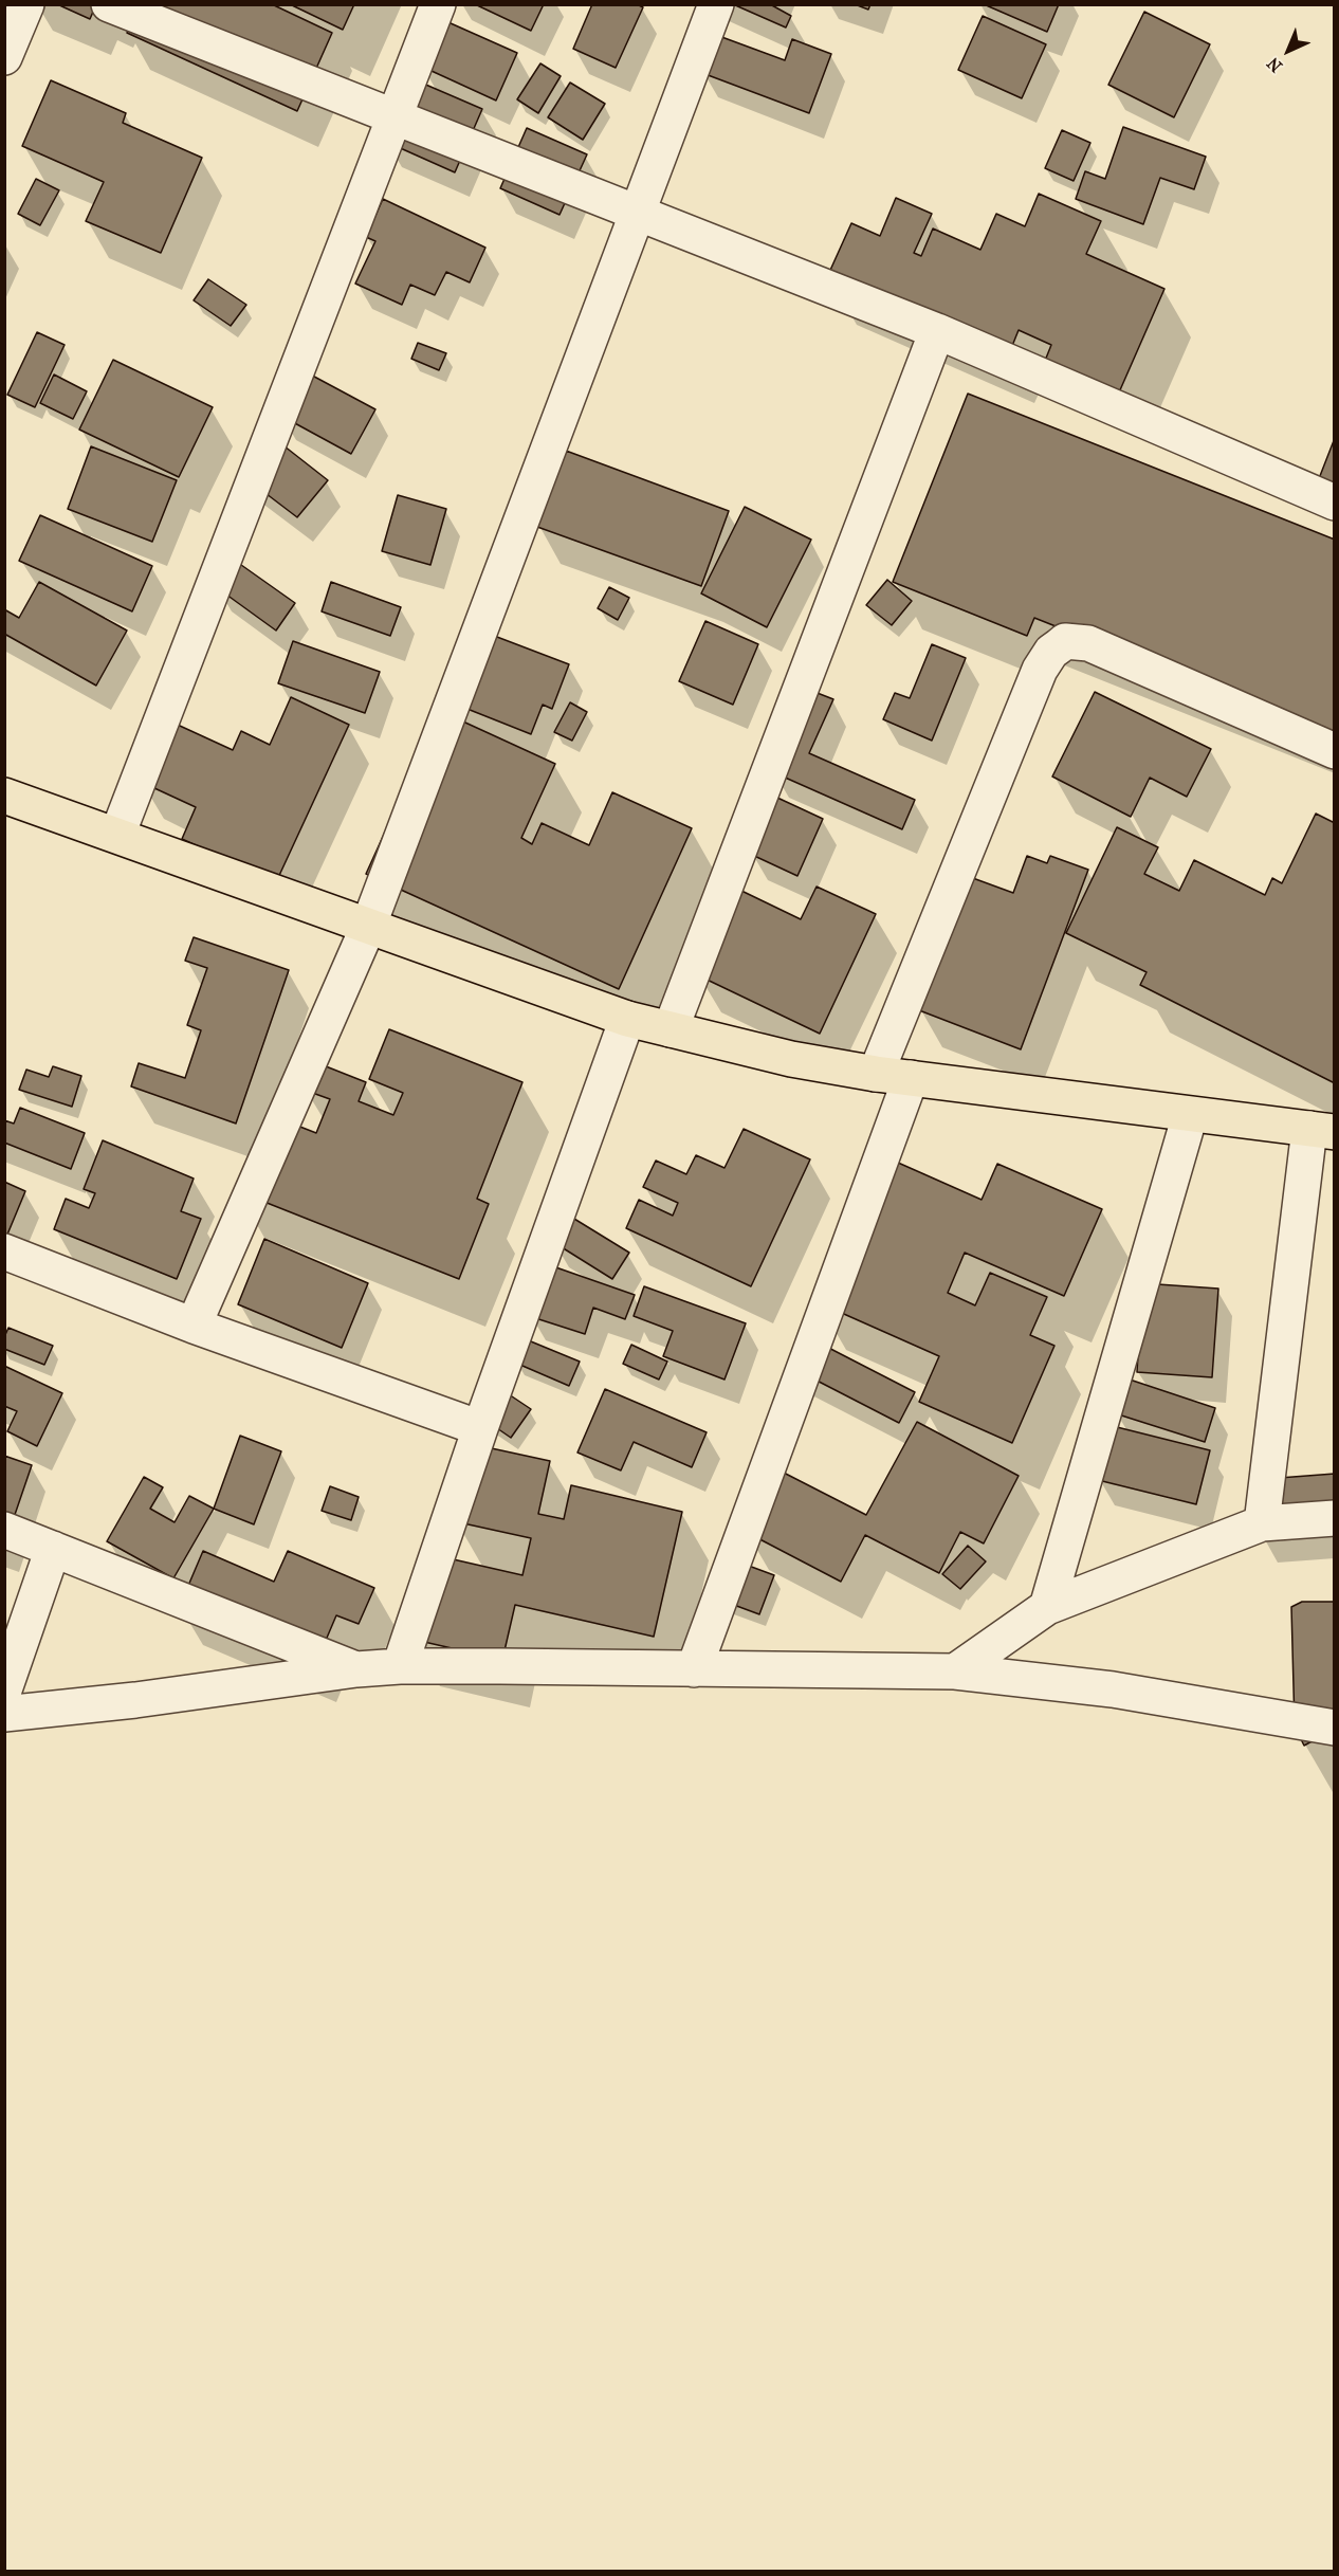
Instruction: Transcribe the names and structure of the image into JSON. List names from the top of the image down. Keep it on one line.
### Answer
{"north":"bottom left"}
